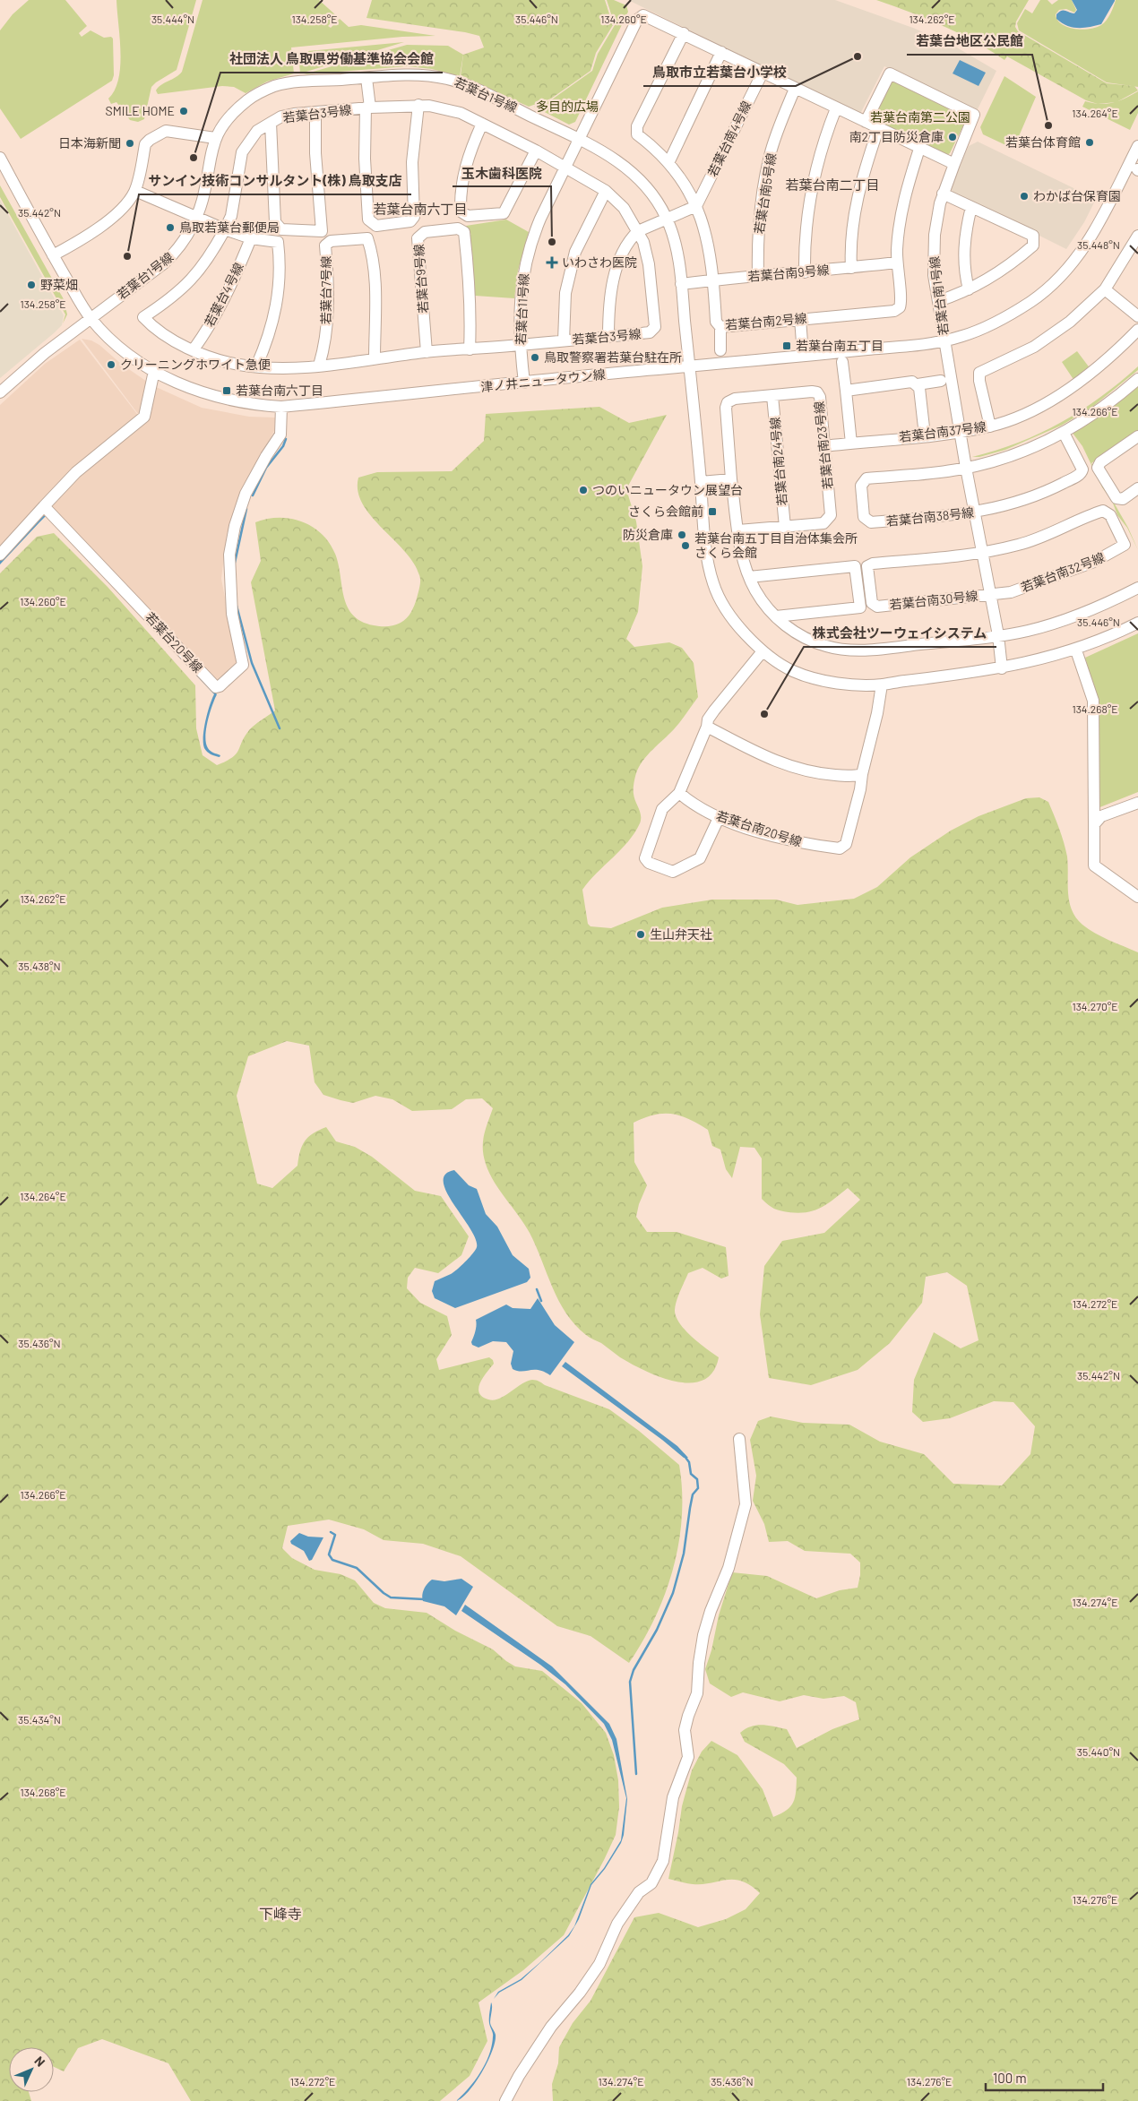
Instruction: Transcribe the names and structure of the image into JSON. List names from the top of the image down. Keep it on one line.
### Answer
{"streets":{"street":["若葉台1号線","若葉台3号線","若葉台南4号線","若葉台南5号線","若葉台南9号線","若葉台9号線","若葉台7号線","若葉台4号線","若葉台南1号線","若葉台11号線","若葉台南2号線","津ノ井ニュータウン線","若葉台南37号線","若葉台南23号線","若葉台南24号線","若葉台南38号線","若葉台南32号線","若葉台南30号線","若葉台20号線","若葉台南20号線"]},"crossings":[["若葉台1号線","若葉台南9号線"],["若葉台1号線","若葉台南1号線"],["若葉台1号線","若葉台11号線"],["若葉台1号線","津ノ井ニュータウン線"],["若葉台1号線","若葉台南20号線"],["若葉台3号線","若葉台9号線"],["若葉台3号線","若葉台7号線"],["若葉台3号線","若葉台4号線"],["若葉台3号線","若葉台11号線"],["若葉台南4号線","若葉台南2号線"],["若葉台南5号線","若葉台南9号線"],["若葉台南9号線","若葉台南2号線"],["若葉台南1号線","津ノ井ニュータウン線"],["若葉台南1号線","若葉台南37号線"],["若葉台南1号線","若葉台南23号線"],["若葉台南1号線","若葉台南38号線"],["若葉台南1号線","若葉台南32号線"],["若葉台南1号線","若葉台南30号線"],["若葉台11号線","津ノ井ニュータウン線"],["津ノ井ニュータウン線","若葉台20号線"],["若葉台南37号線","若葉台南23号線"],["若葉台南23号線","若葉台南24号線"],["若葉台南32号線","若葉台南30号線"]],"districts":["若葉台南二丁目","若葉台南六丁目","下峰寺"],"parks":["多目的広場","若葉台南第二公園"],"places":{"other":["鳥取市立若葉台小学校","SMILE HOME","若葉台地区公民館","南2丁目防災倉庫","若葉台体育館","日本海新聞","社団法人 鳥取県労働基準協会会館","わかば台保育園","鳥取若葉台郵便局","玉木歯科医院","サンイン技術コンサルタント(株) 鳥取支店","野菜畑","鳥取警察署若葉台駐在所","クリーニングホワイト急便","つのいニュータウン展望台","防災倉庫","若葉台南五丁目自治体集会所 さくら会館","株式会社ツーウェイシステム","生山弁天社"],"health":["いわさわ医院"],"transit":["若葉台南五丁目","若葉台南六丁目","さくら会館前"]},"scale_bar":"100 m","north":"top right","coordinates":["134.258°E","134.260°E","134.262°E","35.444°N","35.446°N","134.264°E","35.442°N","35.448°N","134.266°E","134.268°E","35.438°N","134.270°E","134.272°E","35.436°N","134.274°E","35.434°N","35.440°N","134.276°E"]}
